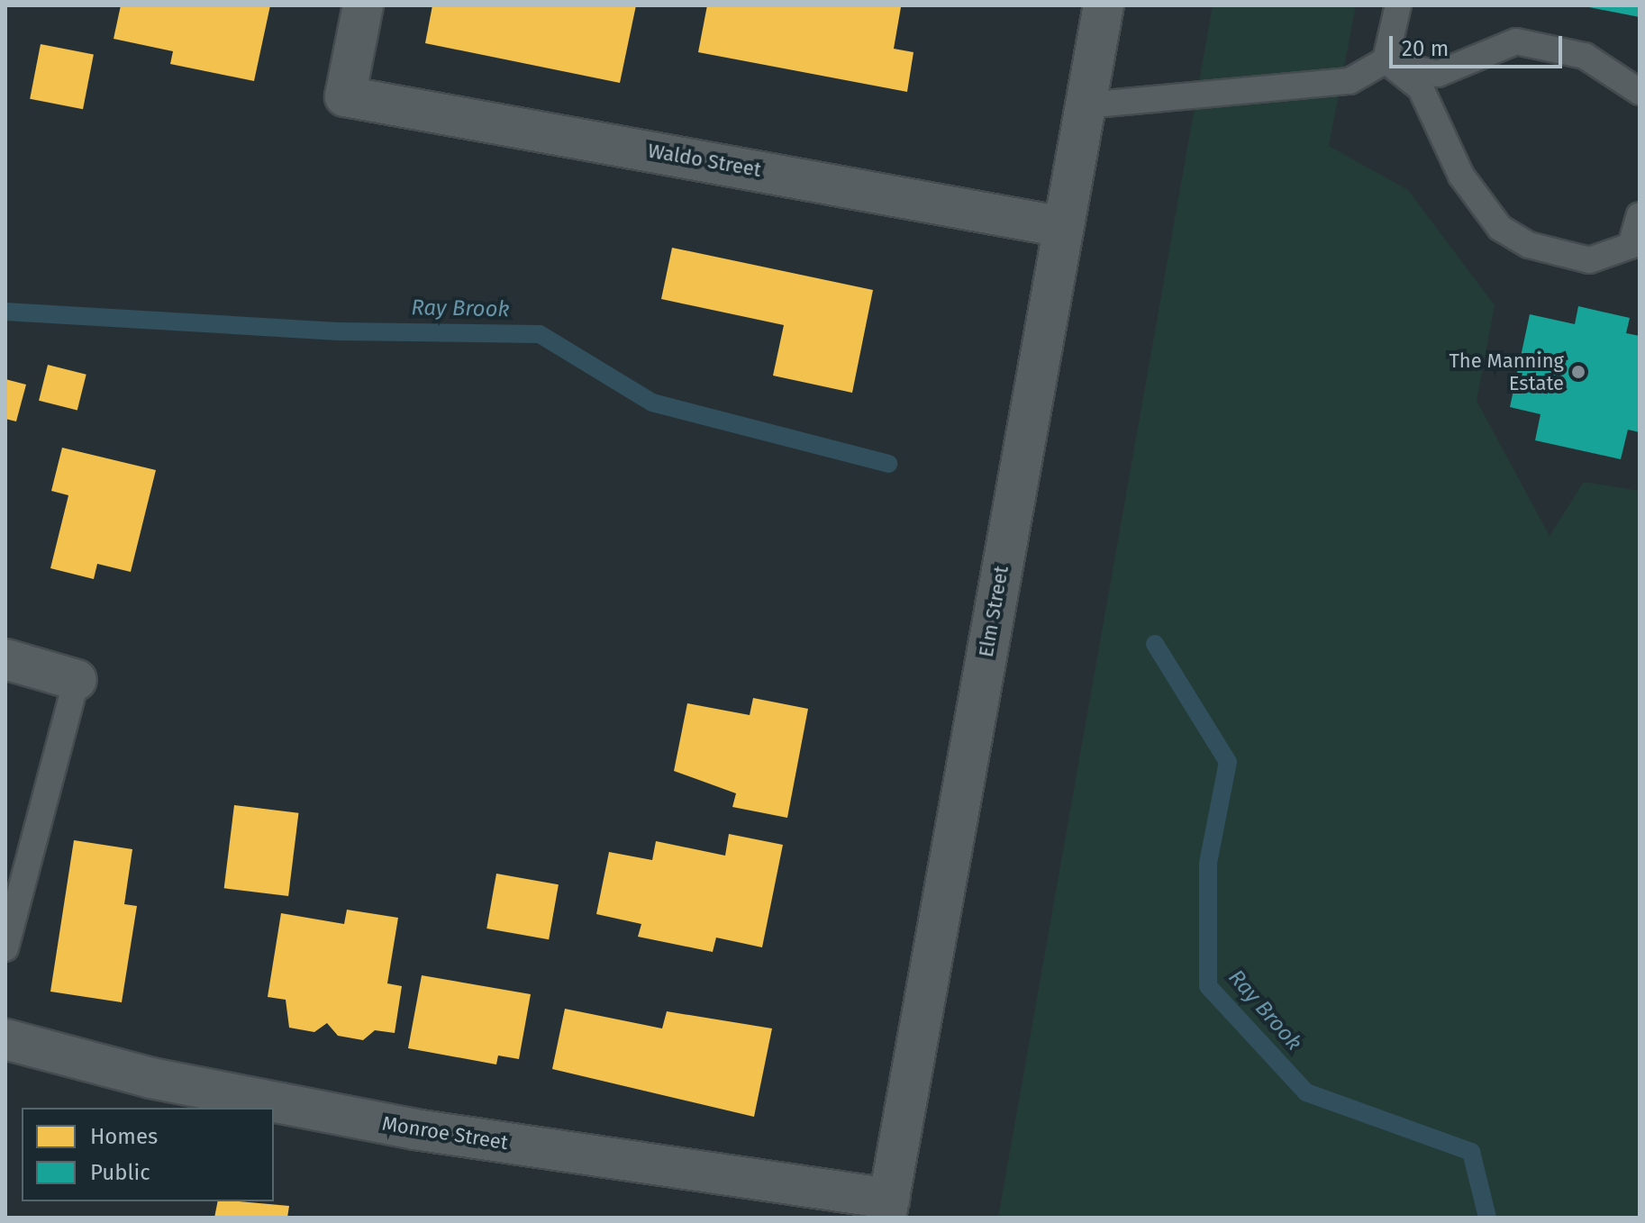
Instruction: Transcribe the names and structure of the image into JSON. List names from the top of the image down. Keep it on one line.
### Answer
{"streets":{"street":["Waldo Street","Elm Street","Monroe Street"]},"crossings":[["Waldo Street","Elm Street"],["Elm Street","Monroe Street"]],"water":["Ray Brook"],"places":["The Manning Estate"],"legend":["Homes","Public"],"scale_bar":"20 m"}
